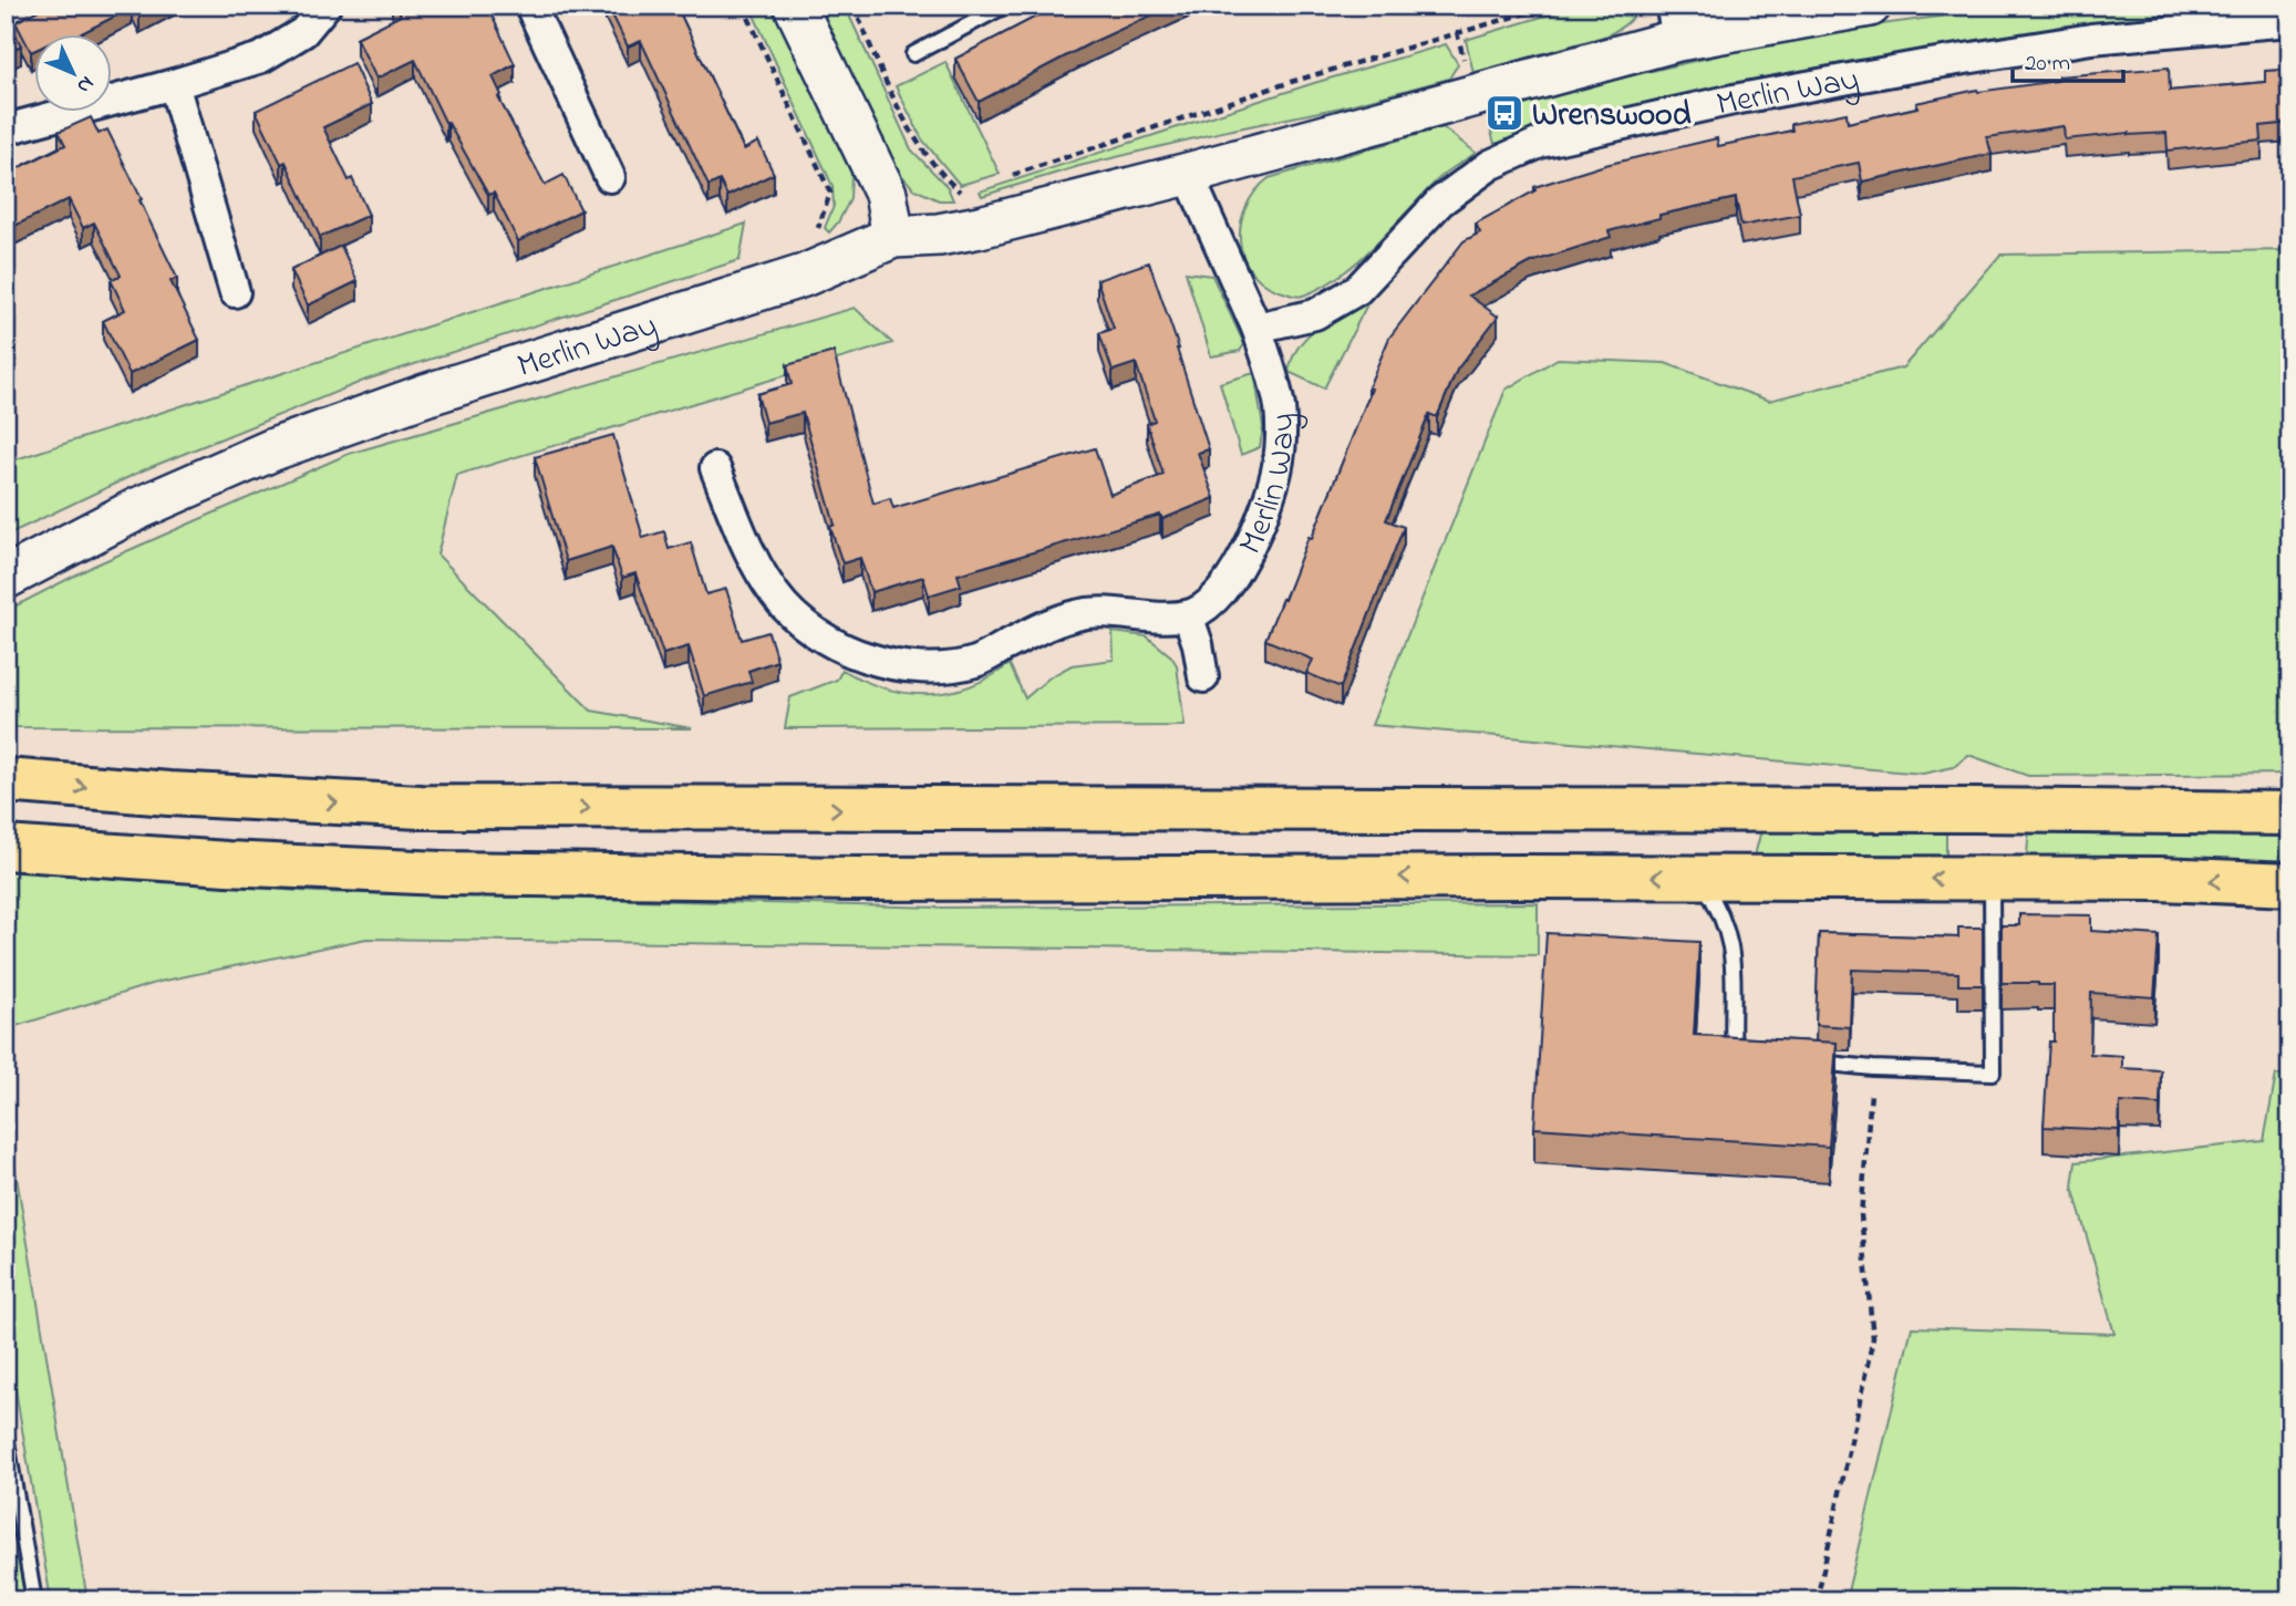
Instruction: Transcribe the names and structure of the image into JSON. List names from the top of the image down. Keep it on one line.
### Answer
{"streets":{"street":["Merlin Way"]},"places":{"bus stop":["Wrenswood"]},"scale_bar":"20 m","north":"bottom right"}
